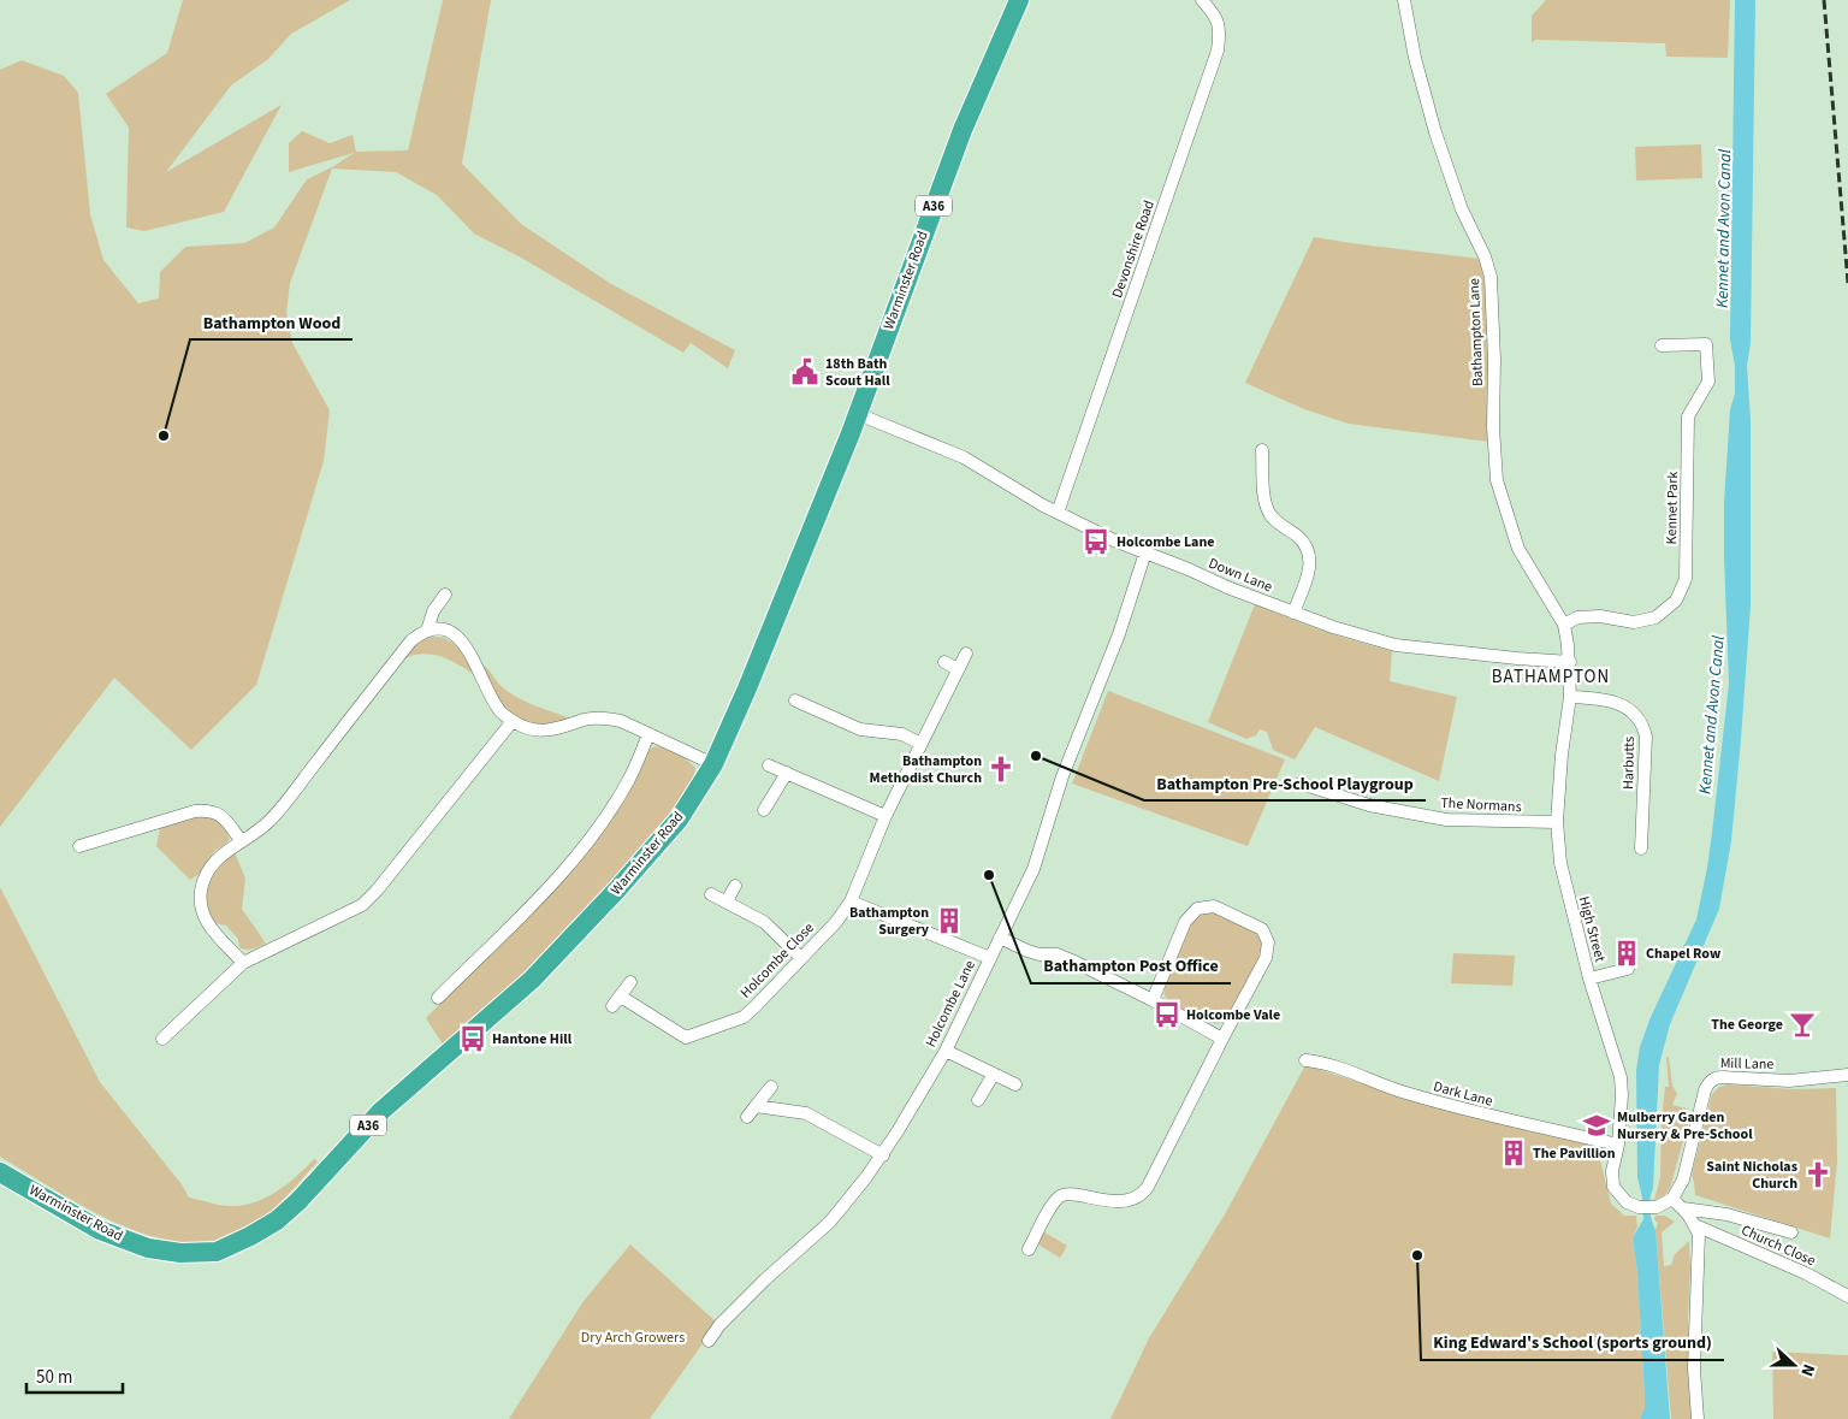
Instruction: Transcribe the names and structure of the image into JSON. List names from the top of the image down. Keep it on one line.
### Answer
{"streets":{"highway":["A36","Warminster Road"],"street":["Devonshire Road","Bathampton Lane","Kennet Park","Down Lane","Harbutts","The Normans","High Street","Holcombe Close","Holcombe Lane","Mill Lane","Dark Lane","Church Close"]},"crossings":[["Devonshire Road","Down Lane"],["Warminster Road","Down Lane"],["Bathampton Lane","Kennet Park"],["Bathampton Lane","Down Lane"],["Bathampton Lane","High Street"],["Down Lane","High Street"],["Down Lane","Holcombe Lane"],["Harbutts","High Street"],["The Normans","High Street"],["High Street","Mill Lane"],["High Street","Dark Lane"]],"districts":["BATHAMPTON"],"water":["Kennet and Avon Canal"],"parks":["Dry Arch Growers"],"places":{"public building":["18th Bath Scout Hall"],"other":["Bathampton Wood","Bathampton Pre-School Playgroup","Bathampton Post Office","King Edward's School (sports ground)"],"bus stop":["Holcombe Lane","Holcombe Vale","Hantone Hill"],"church":["Bathampton Methodist Church","Saint Nicholas Church"],"building":["Bathampton Surgery","Chapel Row","The Pavillion"],"bar":["The George"],"school or university":["Mulberry Garden Nursery & Pre-School"]},"scale_bar":"50 m","north":"right"}
